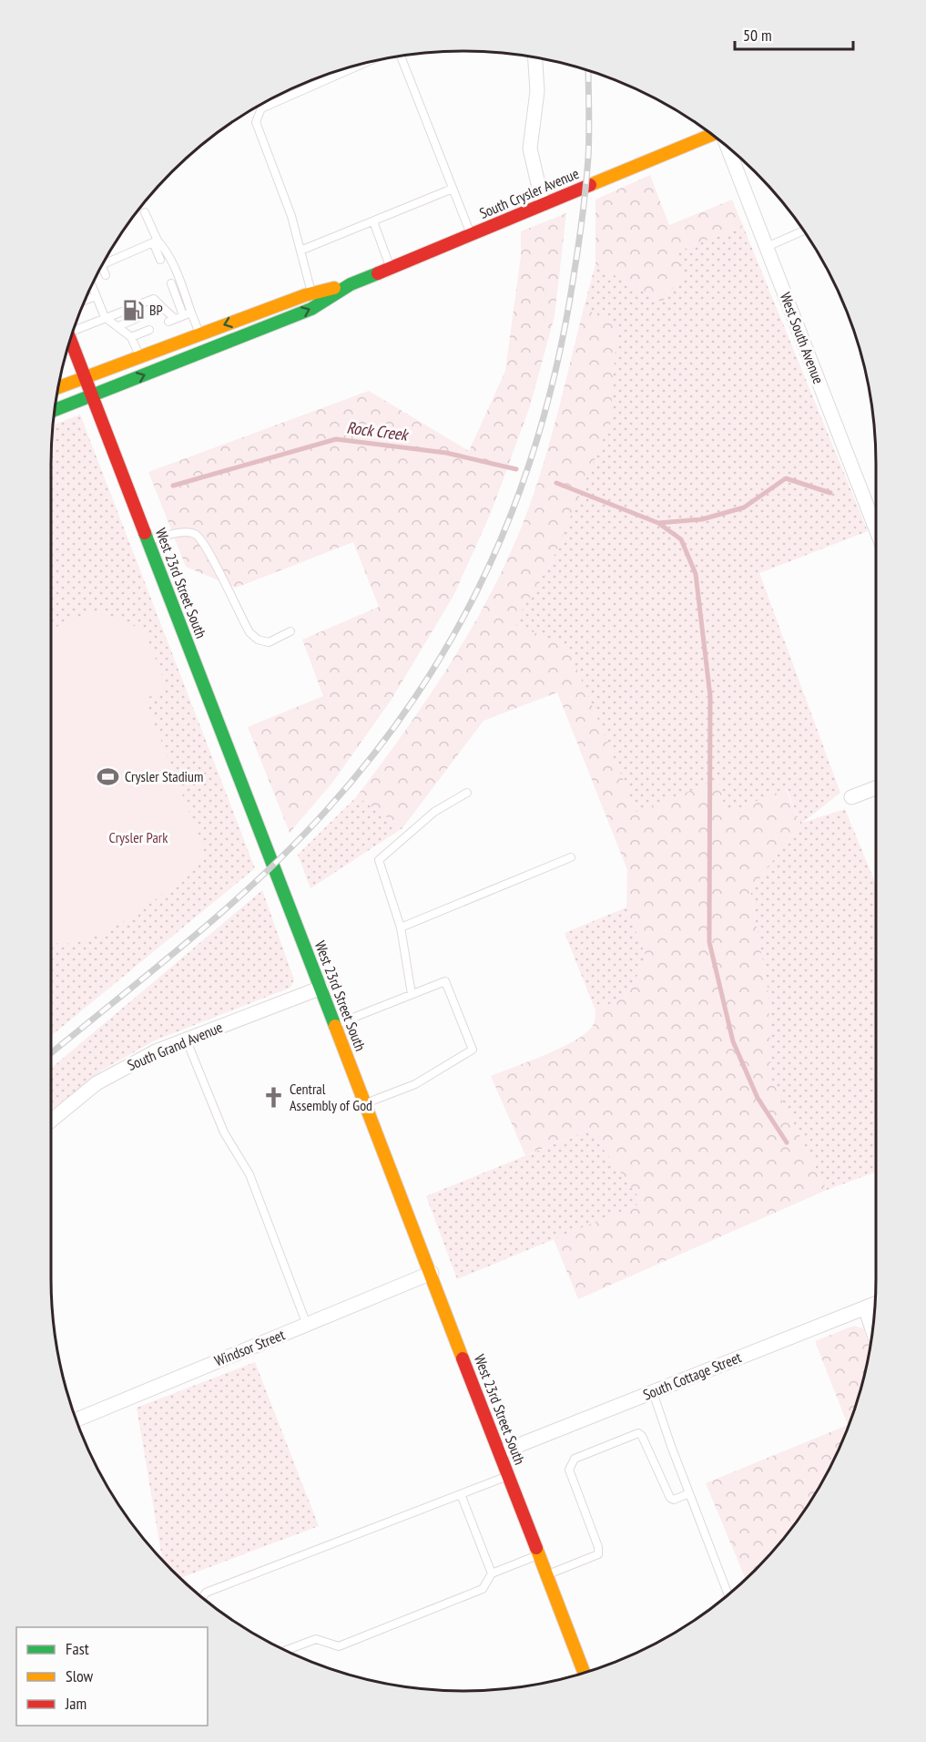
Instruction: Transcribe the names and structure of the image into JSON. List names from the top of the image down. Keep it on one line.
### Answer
{"streets":{"main road":["South Crysler Avenue","West 23rd Street South"],"street":["West South Avenue","South Grand Avenue","Windsor Street","South Cottage Street"]},"crossings":[["South Crysler Avenue","West 23rd Street South"],["West 23rd Street South","South Grand Avenue"],["West 23rd Street South","Windsor Street"],["West 23rd Street South","South Cottage Street"]],"water":["Rock Creek"],"parks":["Crysler Park"],"places":{"fuel station":["BP"],"sports":["Crysler Stadium"],"church":["Central Assembly of God"]},"legend":["Fast","Slow","Jam"],"scale_bar":"50 m"}
